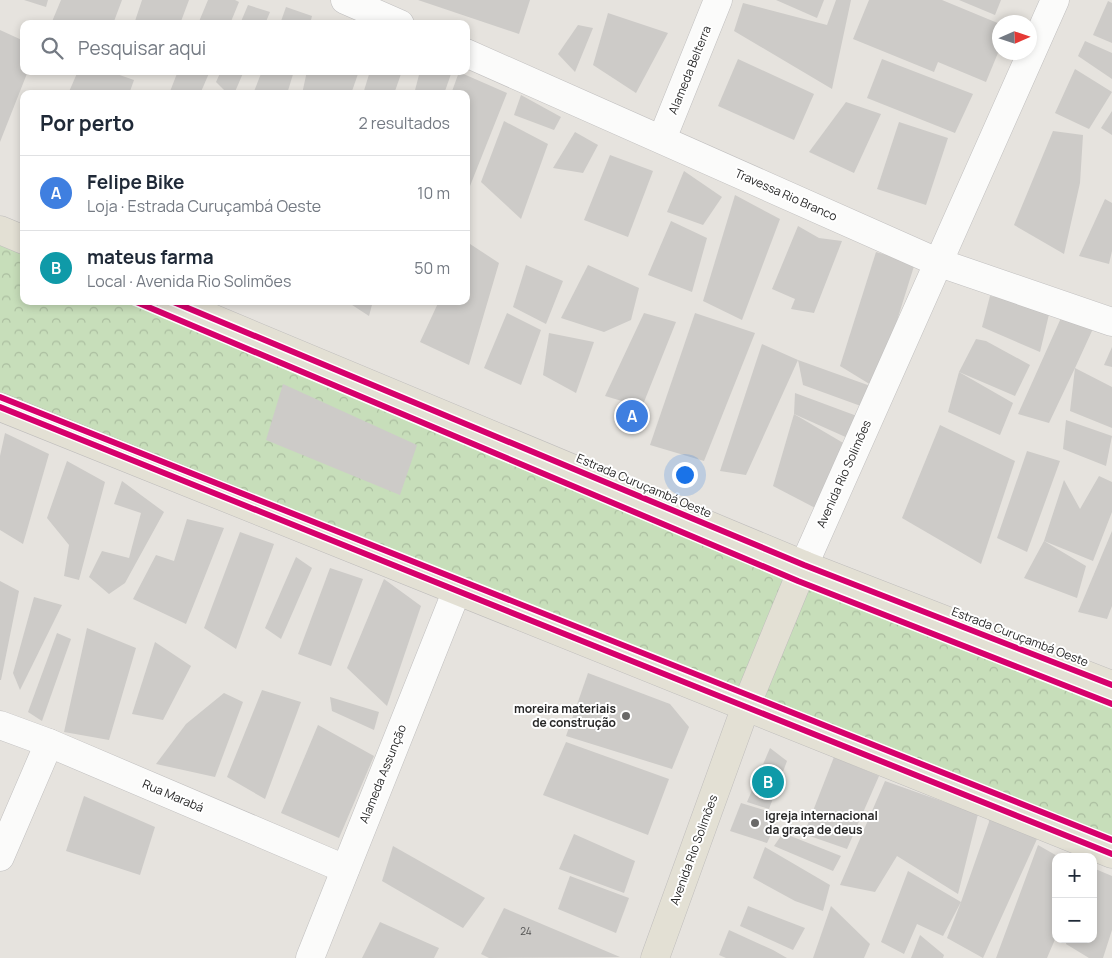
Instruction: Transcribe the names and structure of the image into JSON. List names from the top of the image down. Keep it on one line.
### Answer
{"streets":{"main road":["Avenida Rio Solimões","Estrada Curuçambá Oeste"],"street":["Alameda Belterra","Travessa Rio Branco","Alameda Assunção","Rua Marabá"]},"crossings":[["Alameda Belterra","Travessa Rio Branco"],["Travessa Rio Branco","Avenida Rio Solimões"],["Avenida Rio Solimões","Estrada Curuçambá Oeste"],["Alameda Assunção","Rua Marabá"]],"places":["moreira materiais de construção","igreja internacional da graça de deus"],"house_numbers":["24"],"north":"right","page":{"search":"Pesquisar aqui","heading":["Por perto","2 resultados"],"list":[{"mark":"A","name":"Felipe Bike","note":"Loja · Estrada Curuçambá Oeste","value":"10 m"},{"mark":"B","name":"mateus farma","note":"Local · Avenida Rio Solimões","value":"50 m"}],"pins":["A","B"],"map_buttons":["+","−"]}}
